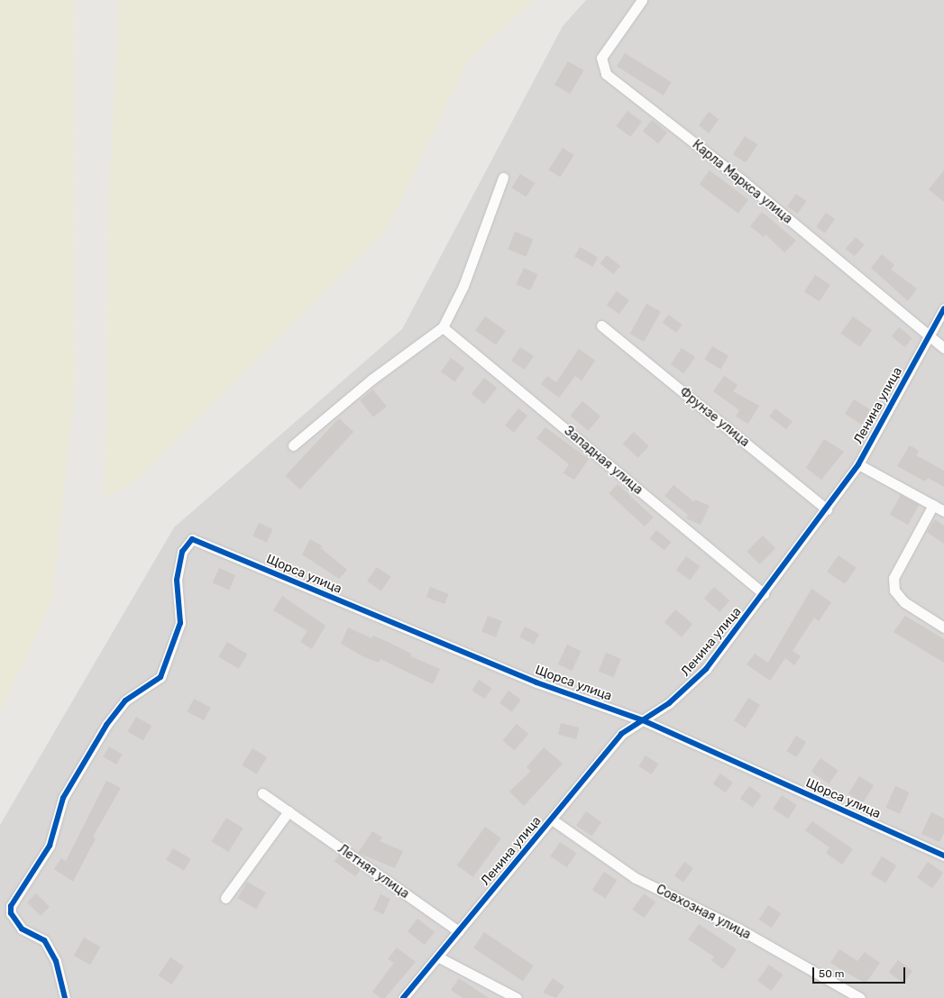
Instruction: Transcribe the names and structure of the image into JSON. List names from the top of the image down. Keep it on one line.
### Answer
{"streets":{"street":["Карла Маркса улица","Ленина улица","Фрунзе улица","Западная улица","Щорса улица","Летняя улица","Совхозная улица"]},"crossings":[["Карла Маркса улица","Ленина улица"],["Ленина улица","Фрунзе улица"],["Ленина улица","Западная улица"],["Ленина улица","Щорса улица"],["Ленина улица","Летняя улица"],["Ленина улица","Совхозная улица"]],"scale_bar":"50 m"}
